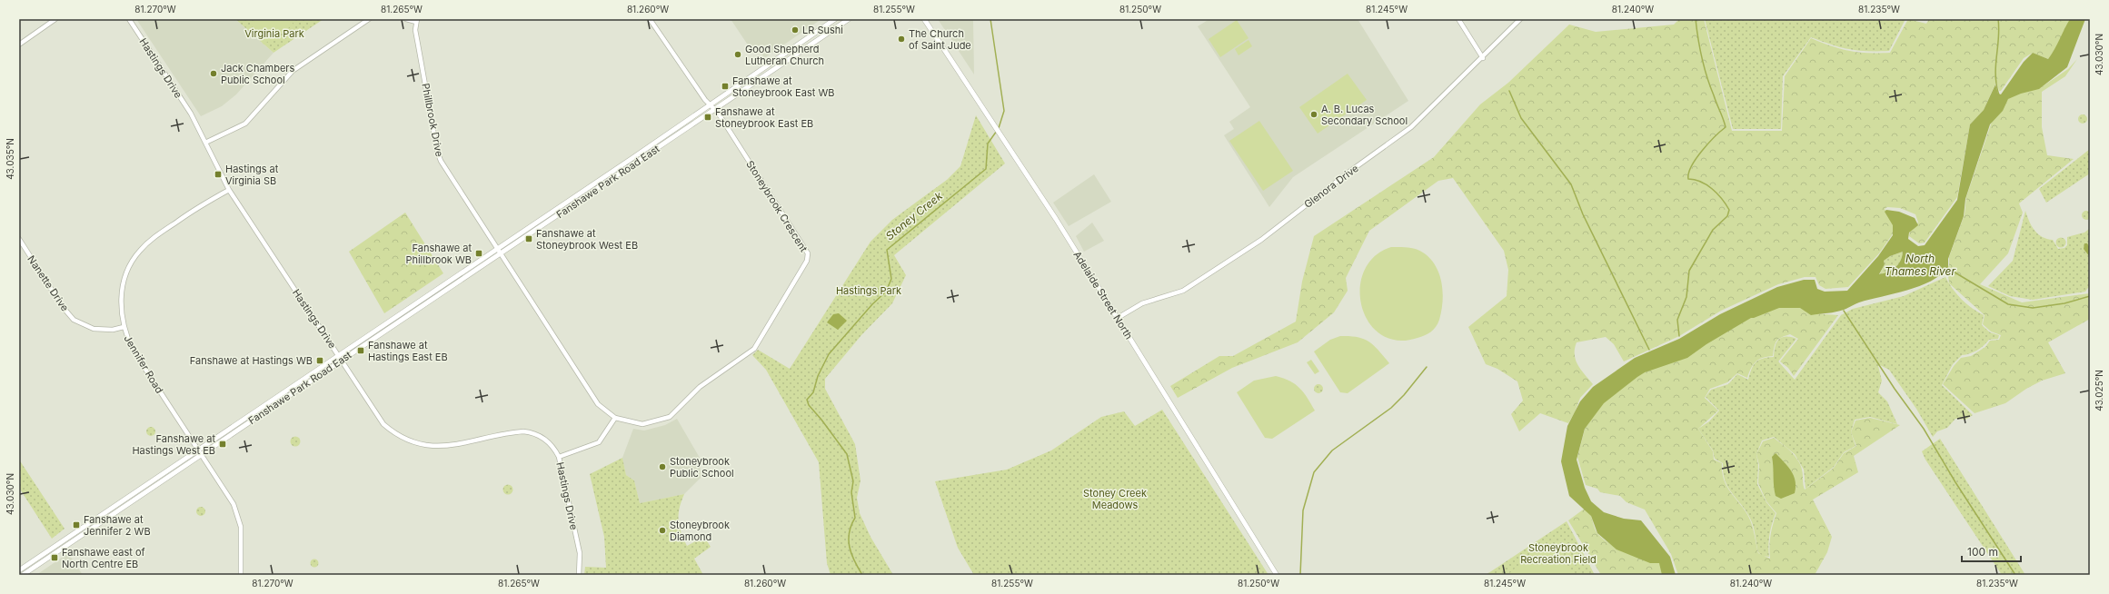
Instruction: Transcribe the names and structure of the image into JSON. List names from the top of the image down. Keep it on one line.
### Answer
{"streets":{"main road":["Fanshawe Park Road East","Adelaide Street North"],"street":["Hastings Drive","Phillbrook Drive","Glenora Drive","Stoneybrook Crescent","Nanette Drive","Jennifer Road"]},"crossings":[["Hastings Drive","Fanshawe Park Road East"],["Hastings Drive","Jennifer Road"],["Phillbrook Drive","Fanshawe Park Road East"],["Phillbrook Drive","Stoneybrook Crescent"],["Fanshawe Park Road East","Stoneybrook Crescent"],["Fanshawe Park Road East","Jennifer Road"],["Glenora Drive","Adelaide Street North"],["Nanette Drive","Jennifer Road"]],"water":["Stoney Creek","North Thames River"],"parks":["Virginia Park","Hastings Park","Stoney Creek Meadows","Stoneybrook Recreation Field"],"places":{"other":["LR Sushi","The Church of Saint Jude","Good Shepherd Lutheran Church","Jack Chambers Public School","A. B. Lucas Secondary School","Stoneybrook Public School","Stoneybrook Diamond"],"transit":["Fanshawe at Stoneybrook East WB","Fanshawe at Stoneybrook East EB","Hastings at Virginia SB","Fanshawe at Stoneybrook West EB","Fanshawe at Phillbrook WB","Fanshawe at Hastings East EB","Fanshawe at Hastings WB","Fanshawe at Hastings West EB","Fanshawe at Jennifer 2 WB","Fanshawe east of North Centre EB"]},"scale_bar":"100 m","coordinates":["81.270°W","81.265°W","81.260°W","81.255°W","81.250°W","81.245°W","81.240°W","81.235°W","43.030°N","43.035°N","43.025°N"]}
